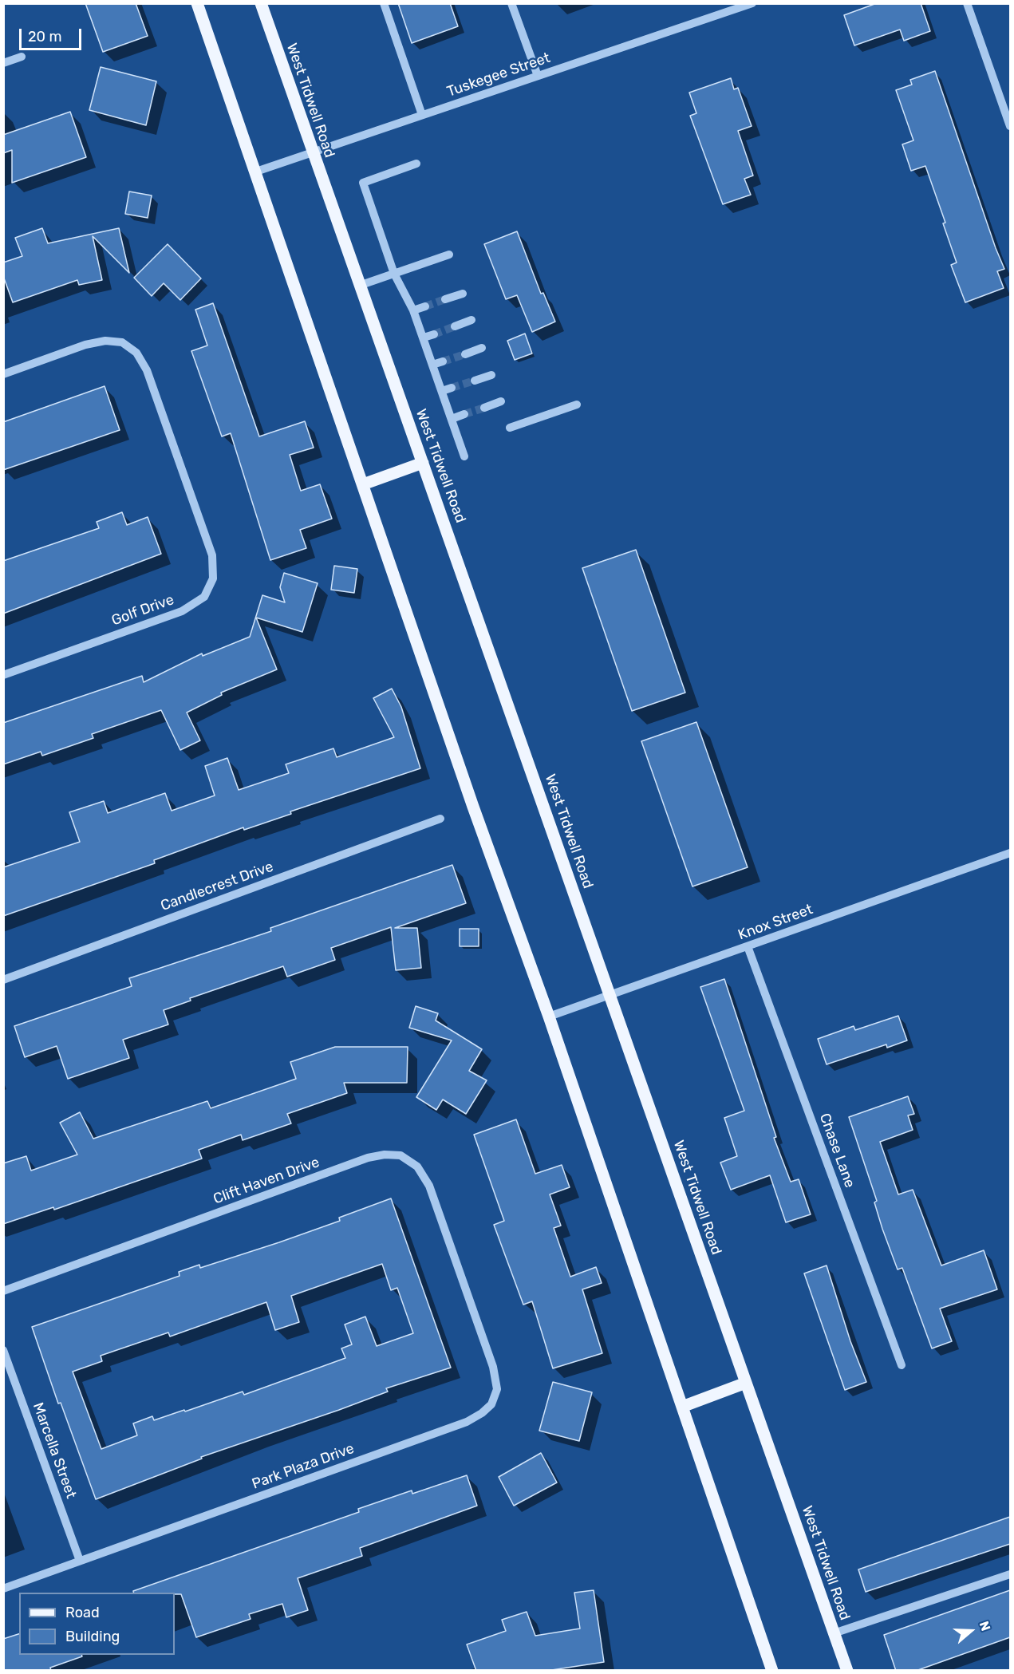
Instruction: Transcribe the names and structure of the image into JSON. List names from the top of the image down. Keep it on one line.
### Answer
{"streets":{"main road":["West Tidwell Road"],"street":["Tuskegee Street","Golf Drive","Candlecrest Drive","Knox Street","Chase Lane","Clift Haven Drive","Marcella Street","Park Plaza Drive"]},"crossings":[["Tuskegee Street","West Tidwell Road"],["West Tidwell Road","Knox Street"],["Knox Street","Chase Lane"],["Clift Haven Drive","Park Plaza Drive"],["Marcella Street","Park Plaza Drive"]],"legend":["Road","Building"],"scale_bar":"20 m","north":"right"}
